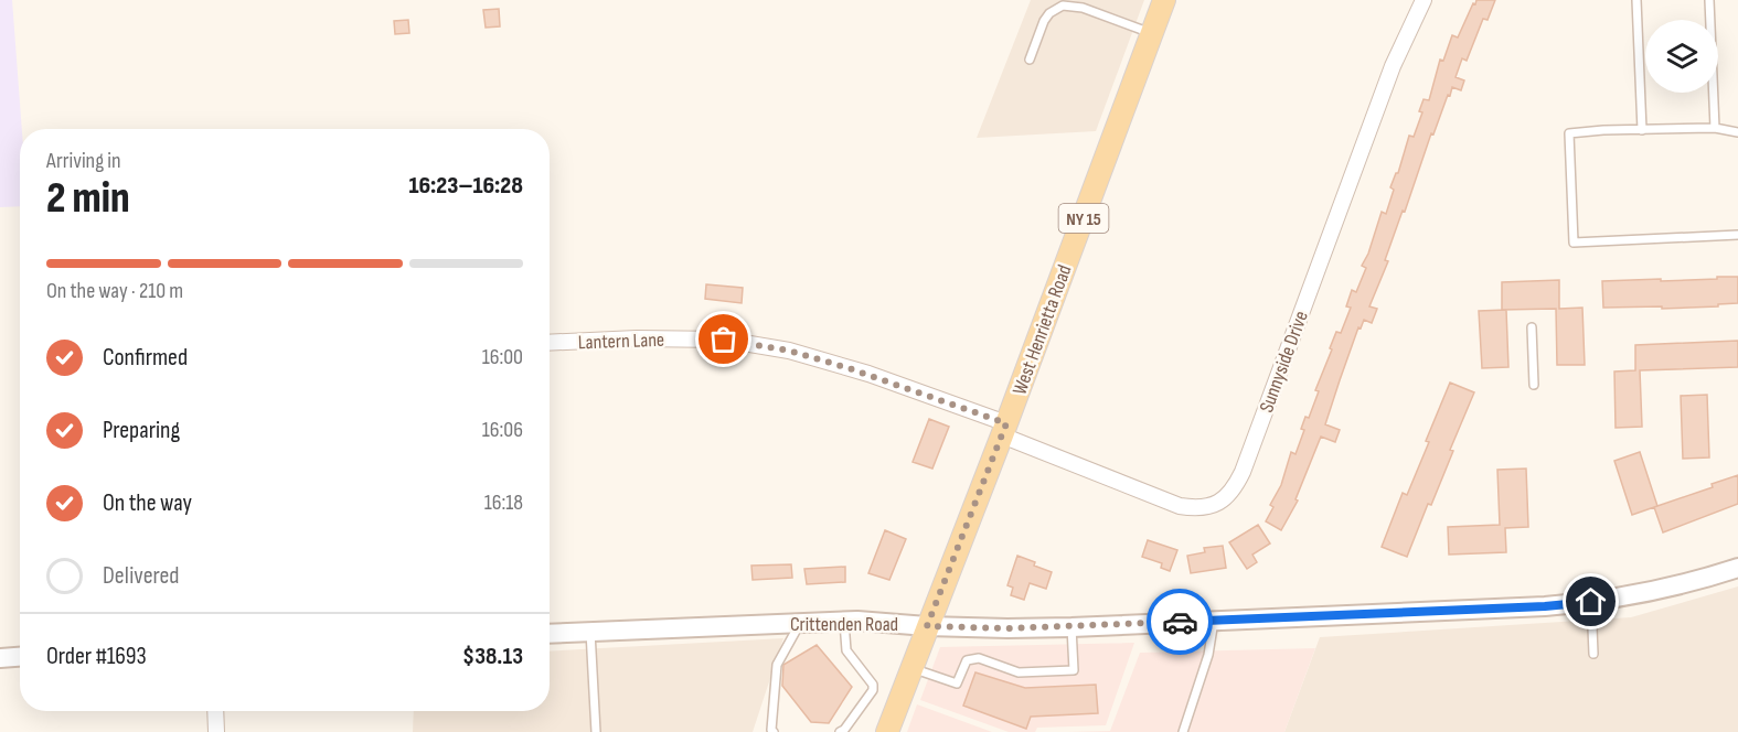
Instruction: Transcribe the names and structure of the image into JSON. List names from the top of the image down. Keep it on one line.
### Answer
{"streets":{"main road":["NY 15","West Henrietta Road"],"street":["Lantern Lane","Sunnyside Drive","Crittenden Road"]},"crossings":[["West Henrietta Road","Lantern Lane"],["West Henrietta Road","Sunnyside Drive"],["West Henrietta Road","Crittenden Road"],["Lantern Lane","Sunnyside Drive"]],"page":{"heading":["2 min","Arriving in","16:23–16:28"],"panel":["Order #1693","$38.13"],"bar":"On the way · 210 m","list":[["Confirmed","16:00"],["Preparing","16:06"],["On the way","16:18"],"Delivered"]}}
